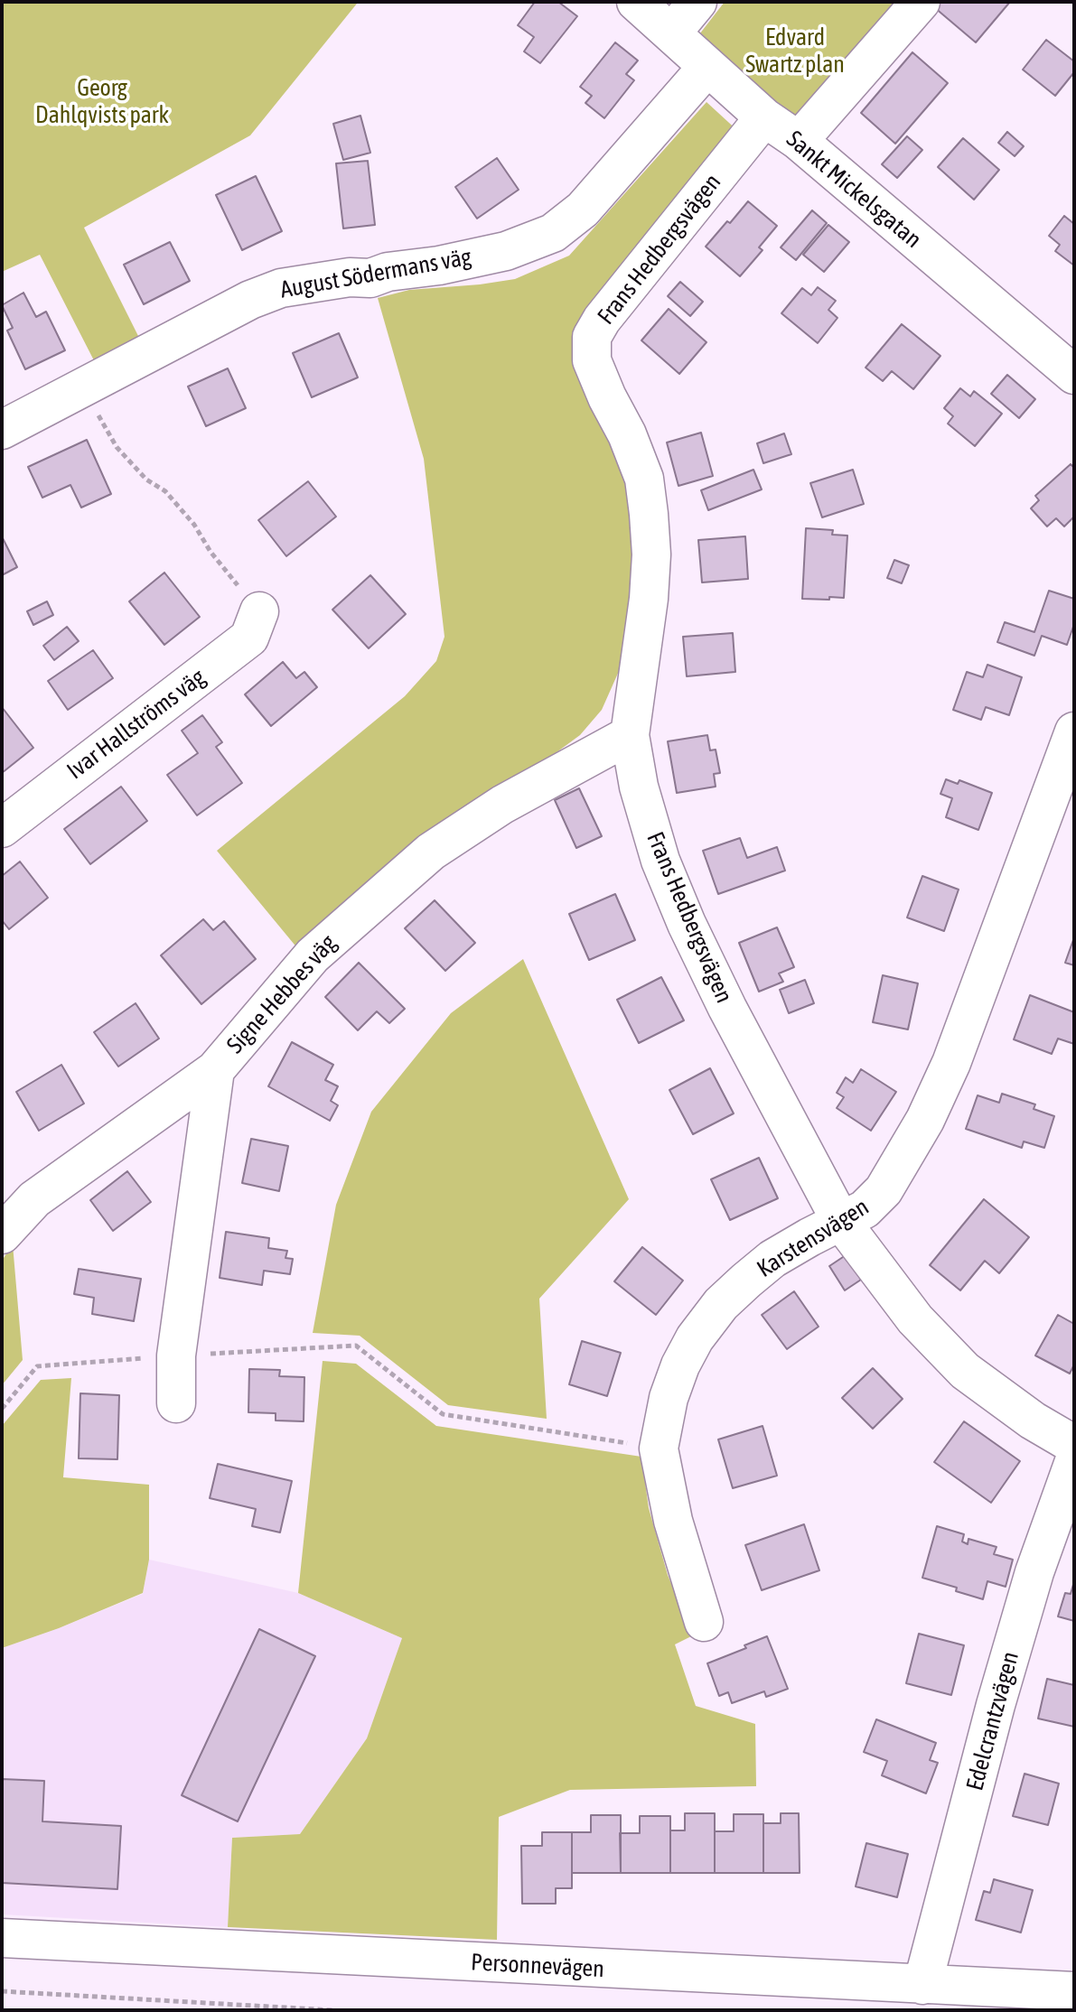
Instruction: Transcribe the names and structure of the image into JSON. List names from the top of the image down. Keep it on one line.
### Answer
{"streets":{"street":["Sankt Mickelsgatan","Frans Hedbergsvägen","August Södermans väg","Ivar Hallströms väg","Signe Hebbes väg","Karstensvägen","Edelcrantzvägen","Personnevägen"]},"crossings":[["Sankt Mickelsgatan","Frans Hedbergsvägen"],["Sankt Mickelsgatan","August Södermans väg"],["Frans Hedbergsvägen","Signe Hebbes väg"],["Frans Hedbergsvägen","Karstensvägen"],["Edelcrantzvägen","Personnevägen"]],"parks":["Edvard Swartz plan","Georg Dahlqvists park"]}
